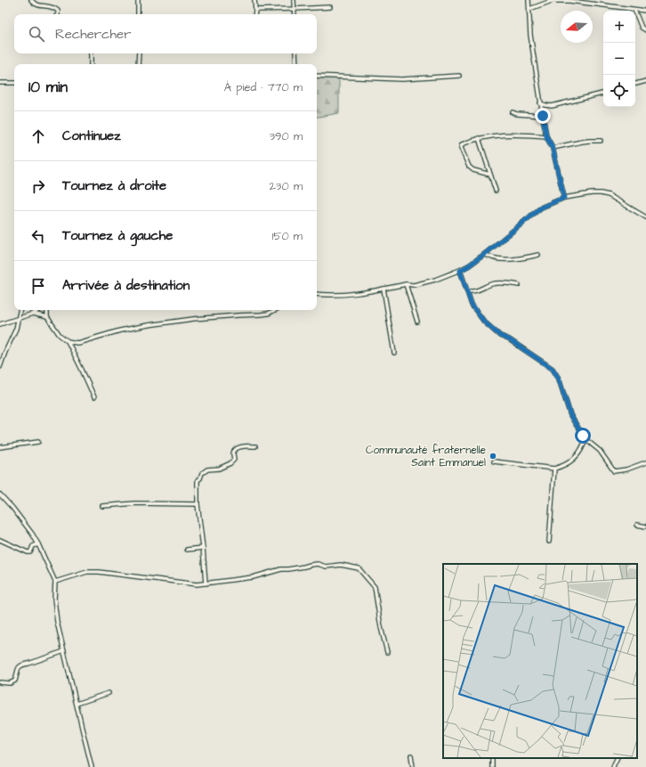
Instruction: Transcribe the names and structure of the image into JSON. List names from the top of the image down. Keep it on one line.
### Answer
{"places":["Communauté fraternelle Saint Emmanuel"],"north":"left","page":{"map_buttons":["+","−"],"search":"Rechercher","heading":["10 min","À pied · 770 m"],"list":[["Continuez","390 m"],["Tournez à droite","230 m"],["Tournez à gauche","150 m"],"Arrivée à destination"]}}
